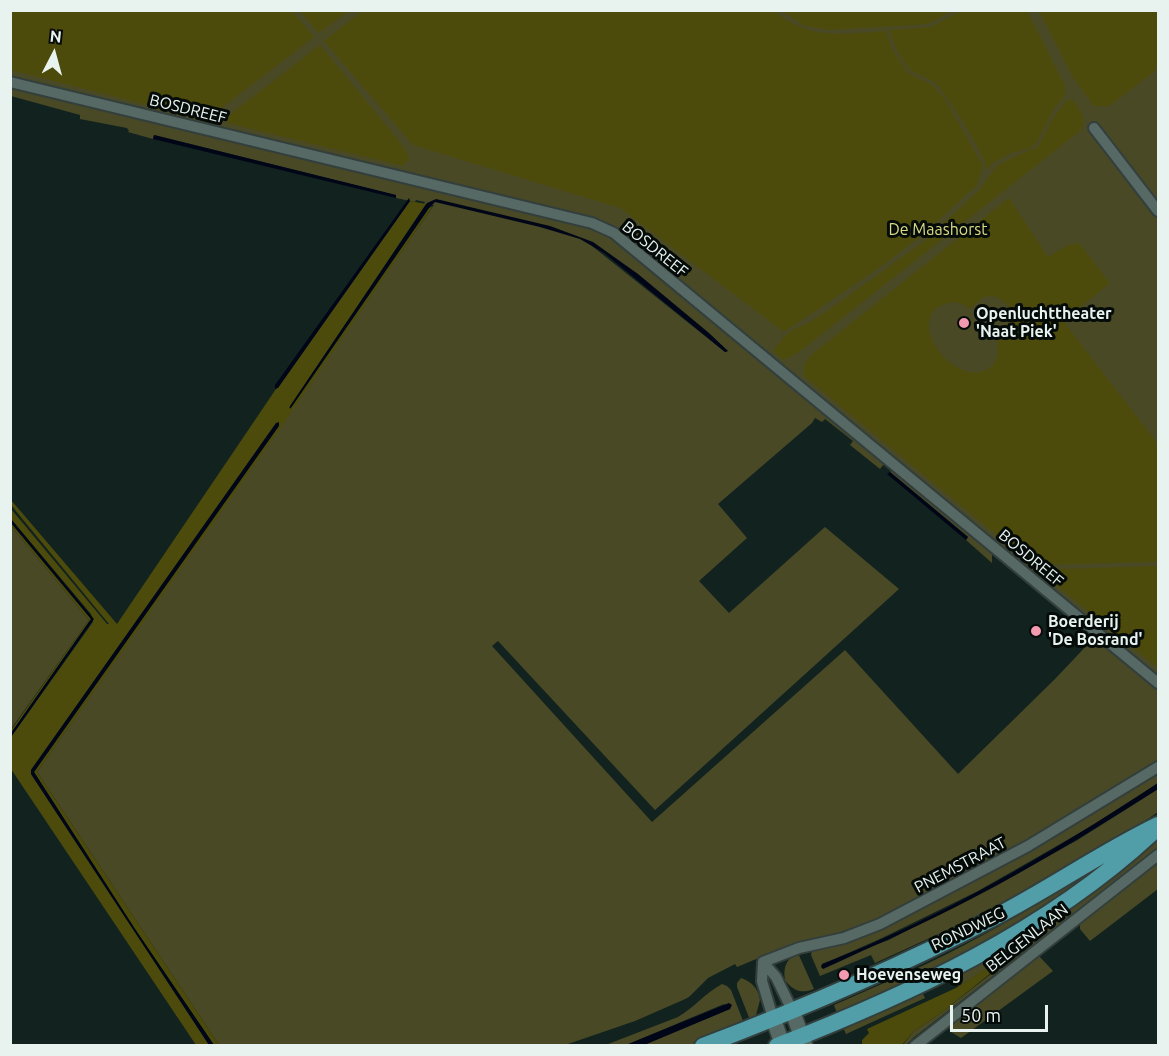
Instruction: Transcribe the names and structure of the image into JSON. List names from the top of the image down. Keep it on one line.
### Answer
{"streets":{"main road":["RONDWEG"],"street":["BOSDREEF","PNEMSTRAAT","BELGENLAAN"]},"parks":["De Maashorst"],"places":["Openluchttheater 'Naat Piek'","Boerderij 'De Bosrand'","Hoevenseweg"],"scale_bar":"50 m","north":"top"}
